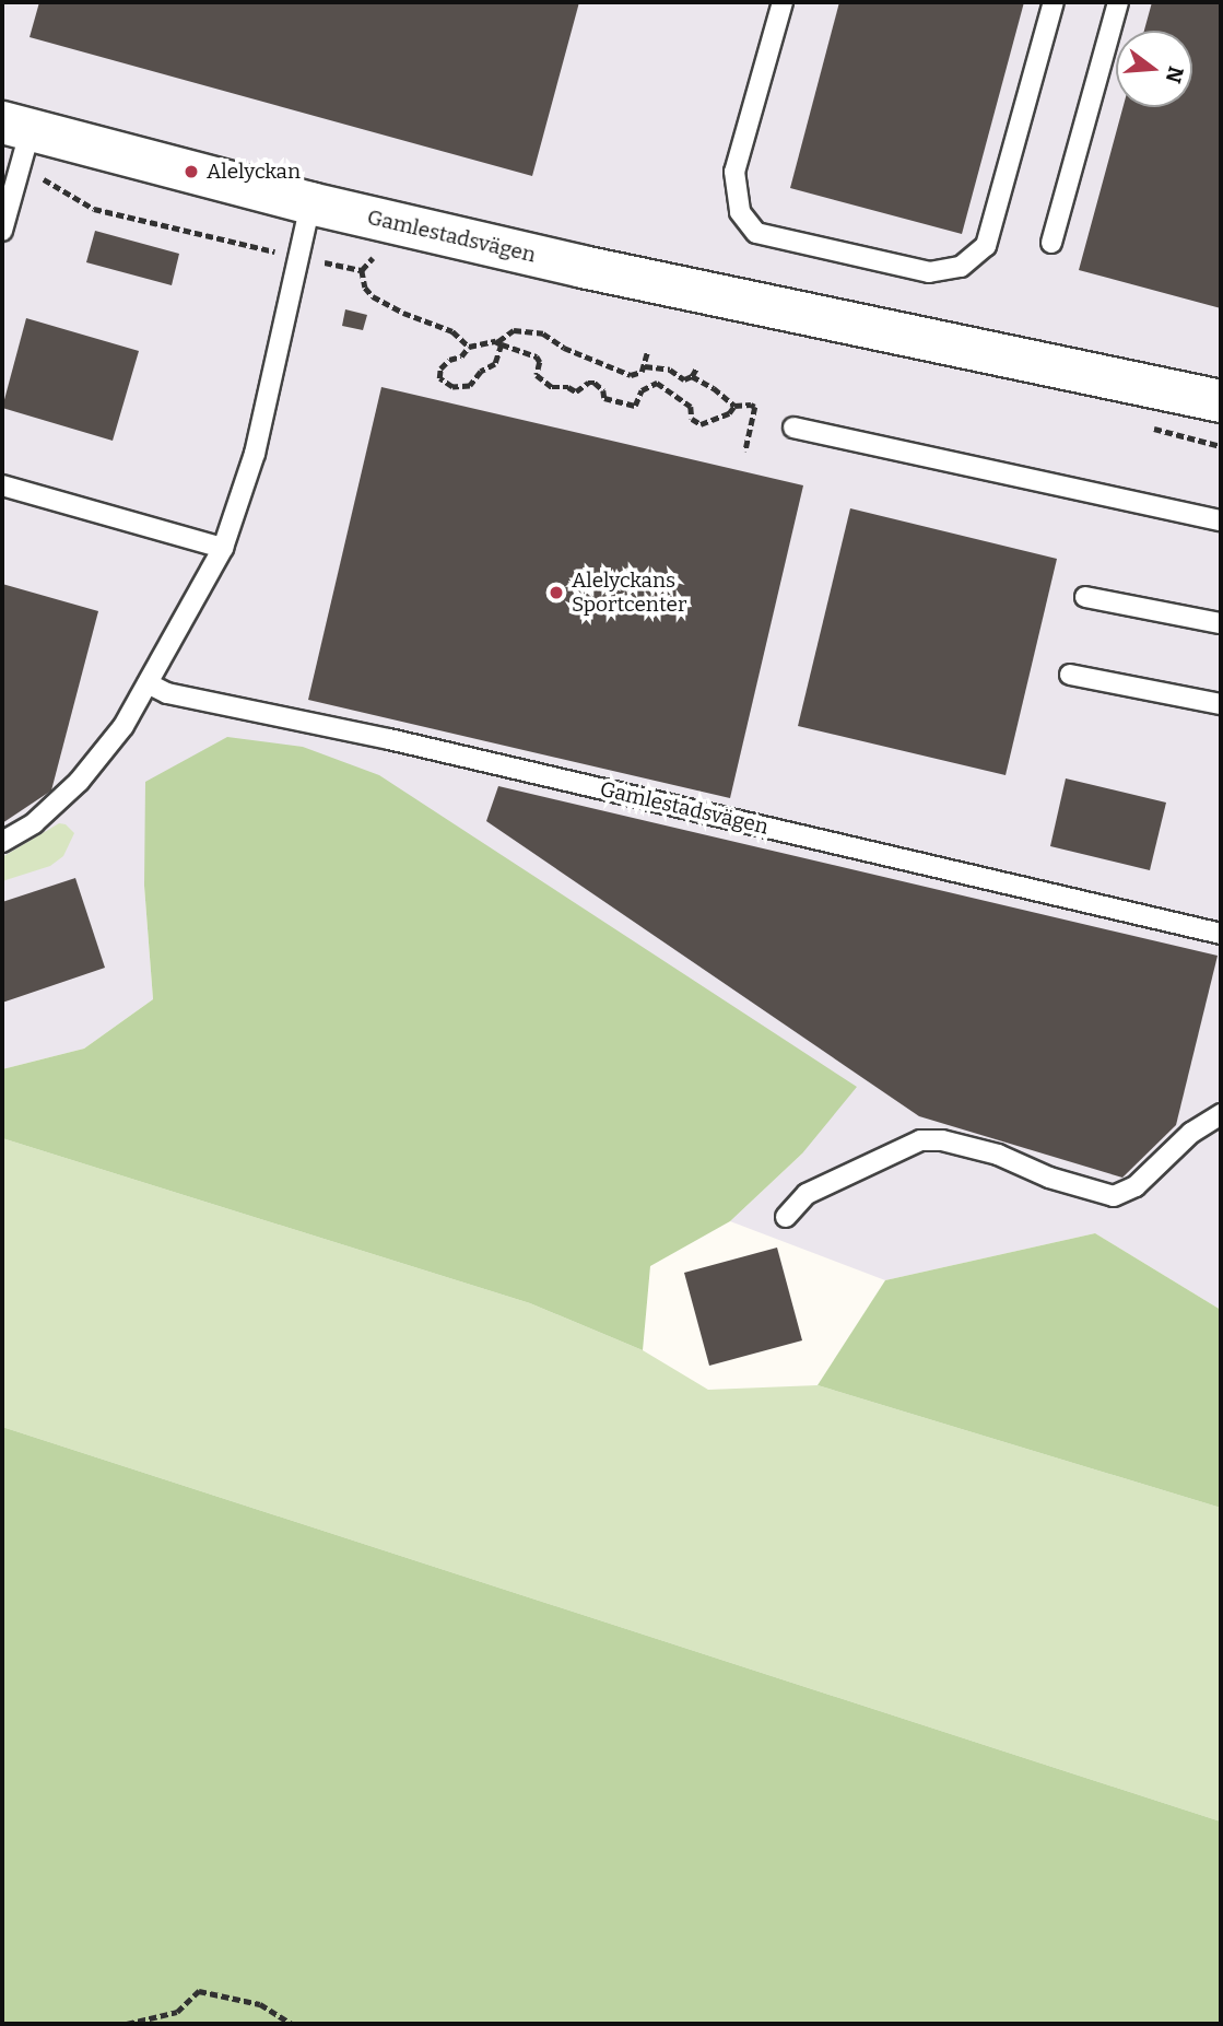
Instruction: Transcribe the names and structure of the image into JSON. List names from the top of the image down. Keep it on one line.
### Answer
{"streets":{"street":["Gamlestadsvägen"]},"places":["Alelyckan","Alelyckans Sportcenter"],"north":"right"}
